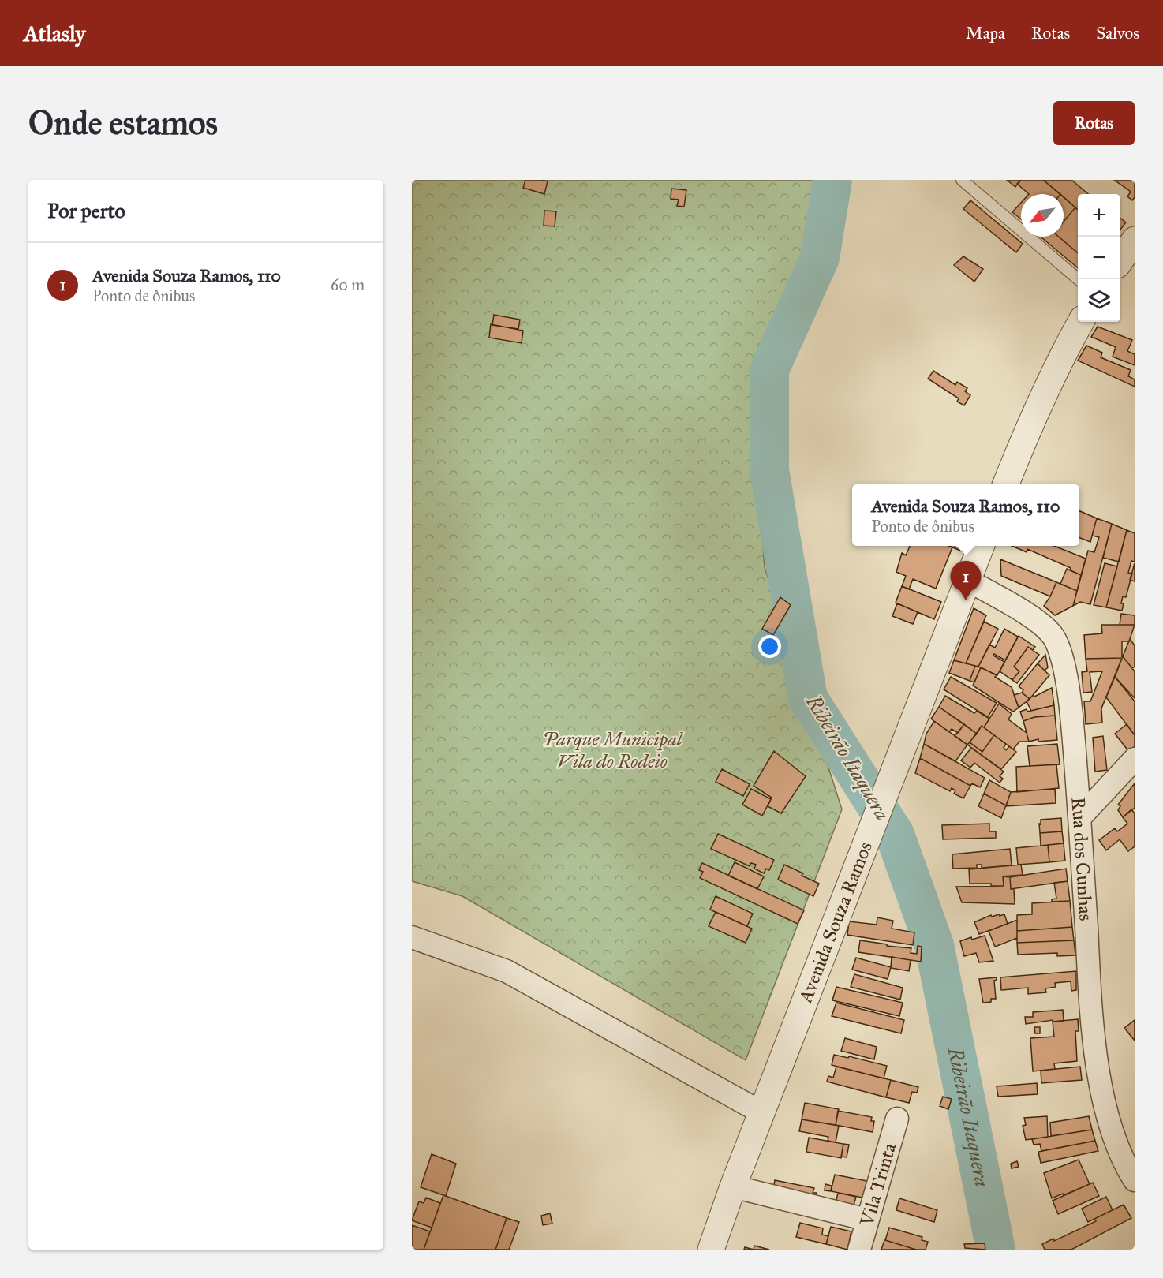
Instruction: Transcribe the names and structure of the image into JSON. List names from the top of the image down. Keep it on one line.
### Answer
{"streets":{"street":["Rua dos Cunhas","Avenida Souza Ramos","Vila Trinta"]},"crossings":[["Rua dos Cunhas","Avenida Souza Ramos"]],"water":["Ribeirão Itaquera"],"parks":["Parque Municipal Vila do Rodeio"],"north":"bottom left","page":{"header":"Atlasly","nav":["Mapa","Rotas","Salvos"],"buttons":"Rotas","title":"Onde estamos","heading":"Por perto","map_buttons":["+","−"],"list":[{"mark":"1","name":"Avenida Souza Ramos, 110","note":"Ponto de ônibus","value":"60 m"}],"popup":["Avenida Souza Ramos, 110","Ponto de ônibus"],"pins":"1"}}
